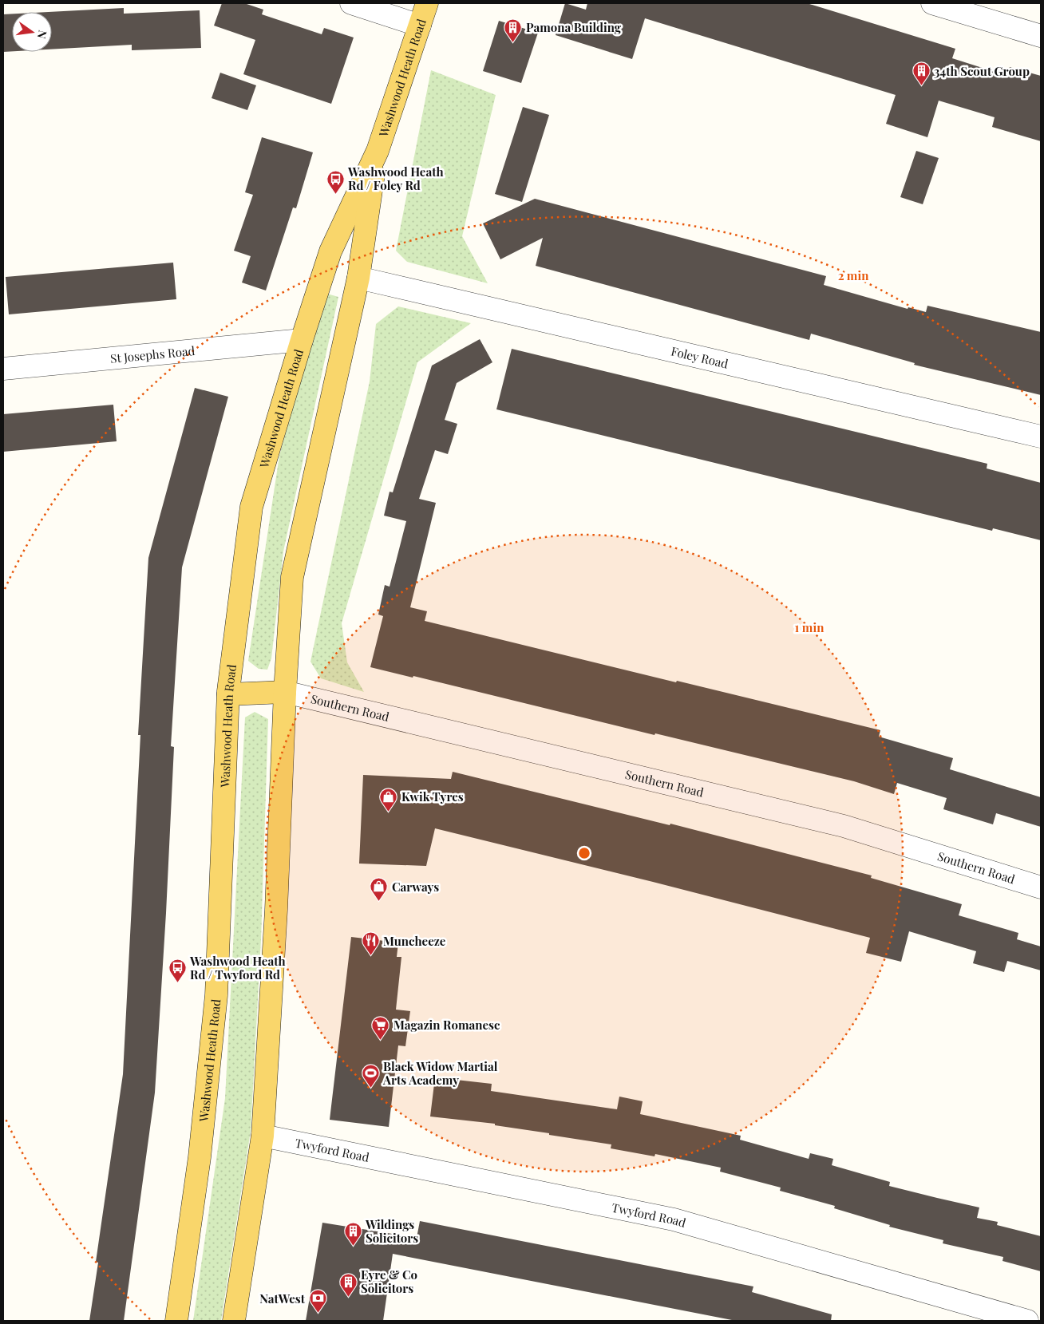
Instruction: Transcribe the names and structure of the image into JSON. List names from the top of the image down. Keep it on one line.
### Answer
{"streets":{"main road":["Washwood Heath Road"],"street":["St Josephs Road","Foley Road","Southern Road","Twyford Road"]},"crossings":[["Washwood Heath Road","St Josephs Road"],["Washwood Heath Road","Foley Road"],["Washwood Heath Road","Southern Road"],["Washwood Heath Road","Twyford Road"]],"places":{"building":["Pamona Building","34th Scout Group","Wildings Solicitors","Eyre & Co Solicitors"],"bus stop":["Washwood Heath Rd / Foley Rd","Washwood Heath Rd / Twyford Rd"],"shop":["Kwik Tyres","Carways"],"restaurant":["Muncheeze"],"supermarket":["Magazin Romanesc"],"sports":["Black Widow Martial Arts Academy"],"bank":["NatWest"]},"north":"right","rings":["2 min","1 min"]}
